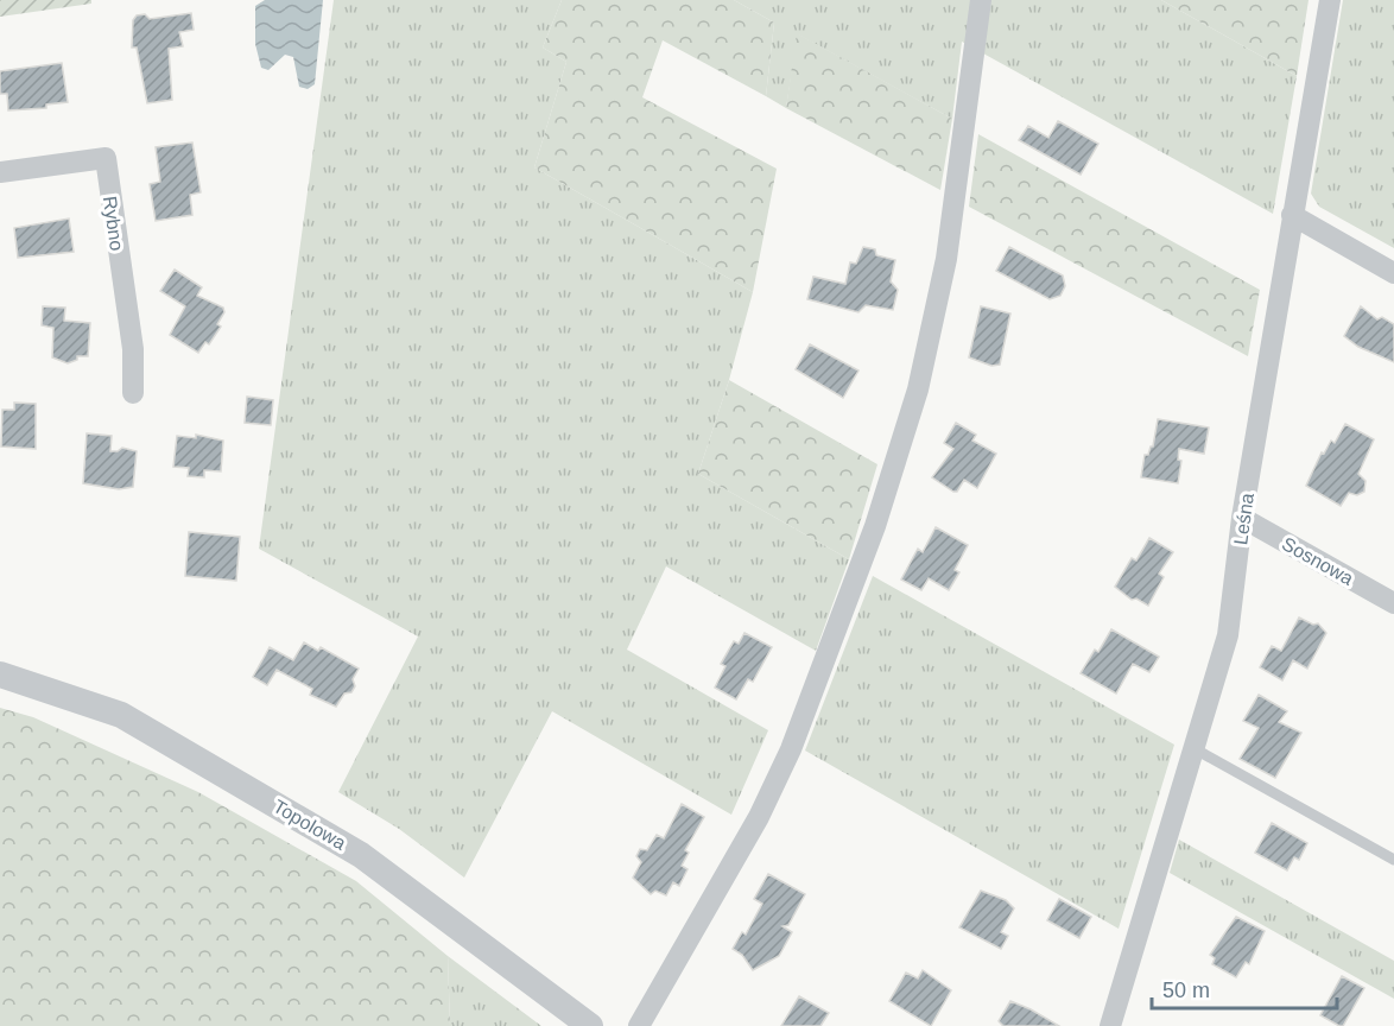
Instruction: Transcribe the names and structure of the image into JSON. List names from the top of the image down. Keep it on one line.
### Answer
{"streets":{"street":["Rybno","Leśna","Sosnowa","Topolowa"]},"crossings":[["Leśna","Sosnowa"]],"scale_bar":"50 m"}
